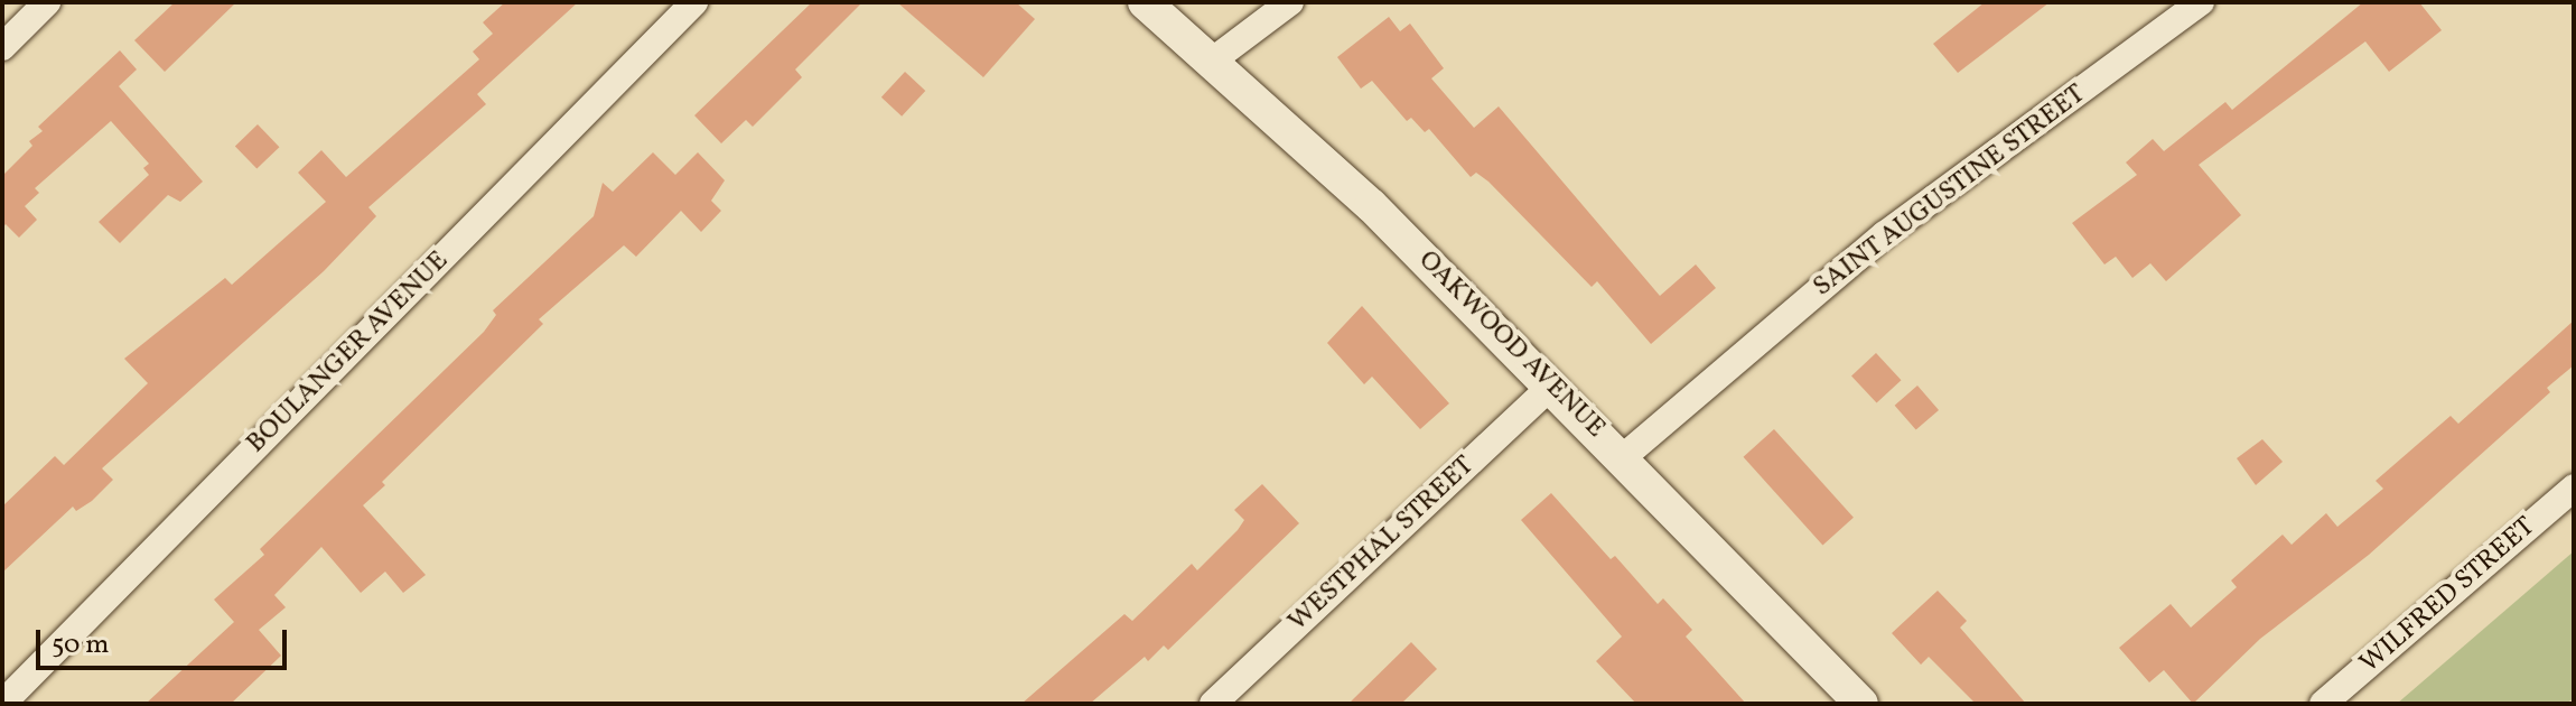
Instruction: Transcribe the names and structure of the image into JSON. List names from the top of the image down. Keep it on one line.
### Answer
{"streets":{"street":["SAINT AUGUSTINE STREET","OAKWOOD AVENUE","BOULANGER AVENUE","WESTPHAL STREET","WILFRED STREET"]},"crossings":[["SAINT AUGUSTINE STREET","OAKWOOD AVENUE"],["OAKWOOD AVENUE","WESTPHAL STREET"]],"scale_bar":"50 m"}
